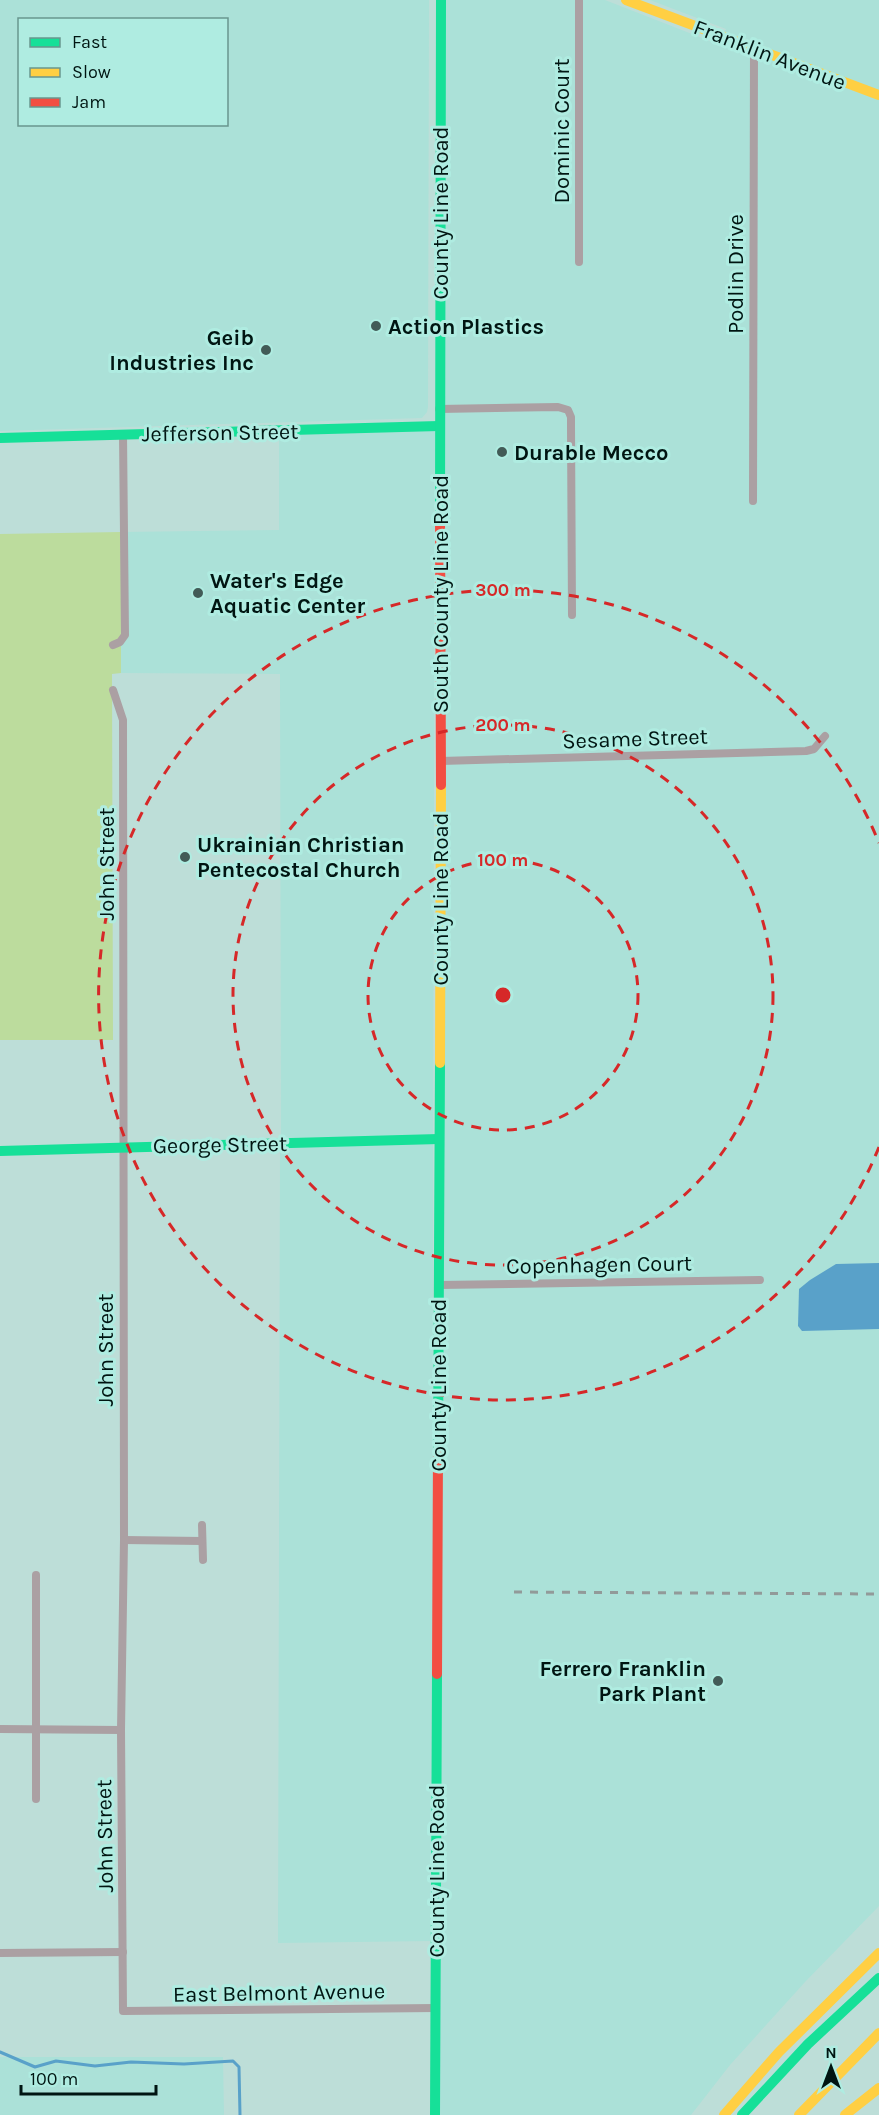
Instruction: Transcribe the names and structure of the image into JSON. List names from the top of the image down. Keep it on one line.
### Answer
{"streets":{"main road":["Franklin Avenue","County Line Road","Jefferson Street","South County Line Road","George Street"],"street":["Dominic Court","Podlin Drive","Sesame Street","John Street","Copenhagen Court","East Belmont Avenue"]},"crossings":[["Franklin Avenue","Podlin Drive"],["County Line Road","Jefferson Street"],["County Line Road","South County Line Road"],["County Line Road","Sesame Street"],["County Line Road","George Street"],["County Line Road","Copenhagen Court"],["County Line Road","East Belmont Avenue"],["Jefferson Street","South County Line Road"],["South County Line Road","Sesame Street"],["John Street","George Street"],["John Street","East Belmont Avenue"]],"places":["Action Plastics","Geib Industries Inc","Durable Mecco","Water's Edge Aquatic Center","Ukrainian Christian Pentecostal Church","Ferrero Franklin Park Plant"],"legend":["Fast","Slow","Jam"],"scale_bar":"100 m","north":"top","rings":["300 m","200 m","100 m"]}
